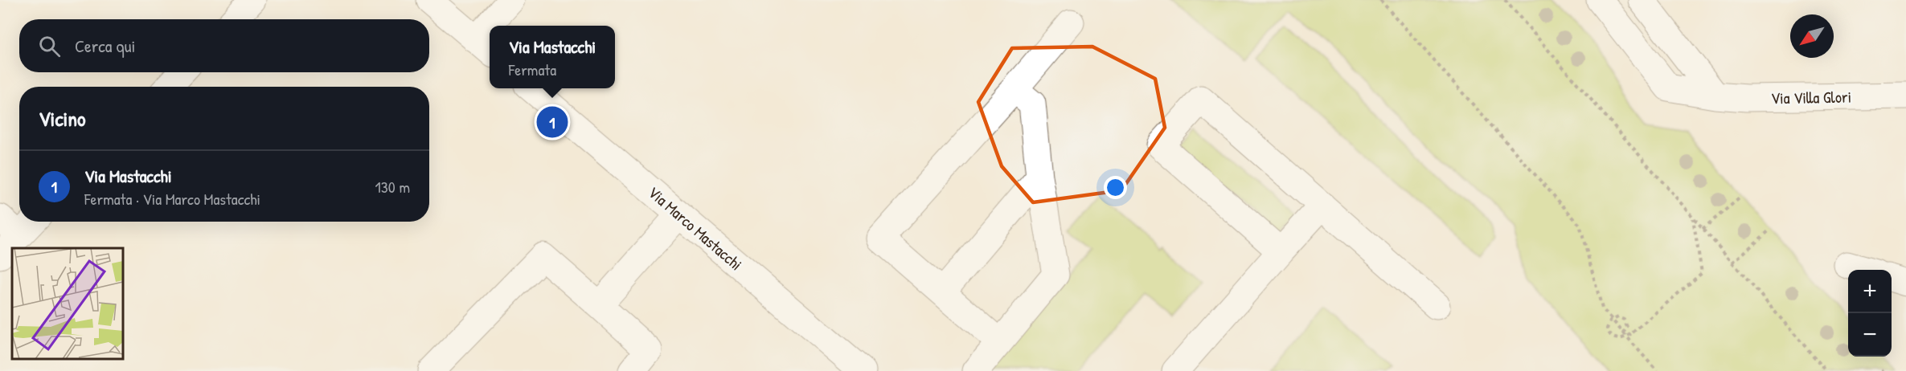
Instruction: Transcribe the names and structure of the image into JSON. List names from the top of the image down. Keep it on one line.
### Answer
{"streets":{"street":["Via Villa Glori","Via Marco Mastacchi"]},"north":"bottom left","page":{"search":"Cerca qui","popup":["Via Mastacchi","Fermata"],"heading":"Vicino","pins":"1","list":[{"mark":"1","name":"Via Mastacchi","note":"Fermata · Via Marco Mastacchi","value":"130 m"}],"map_buttons":["+","−"]}}
